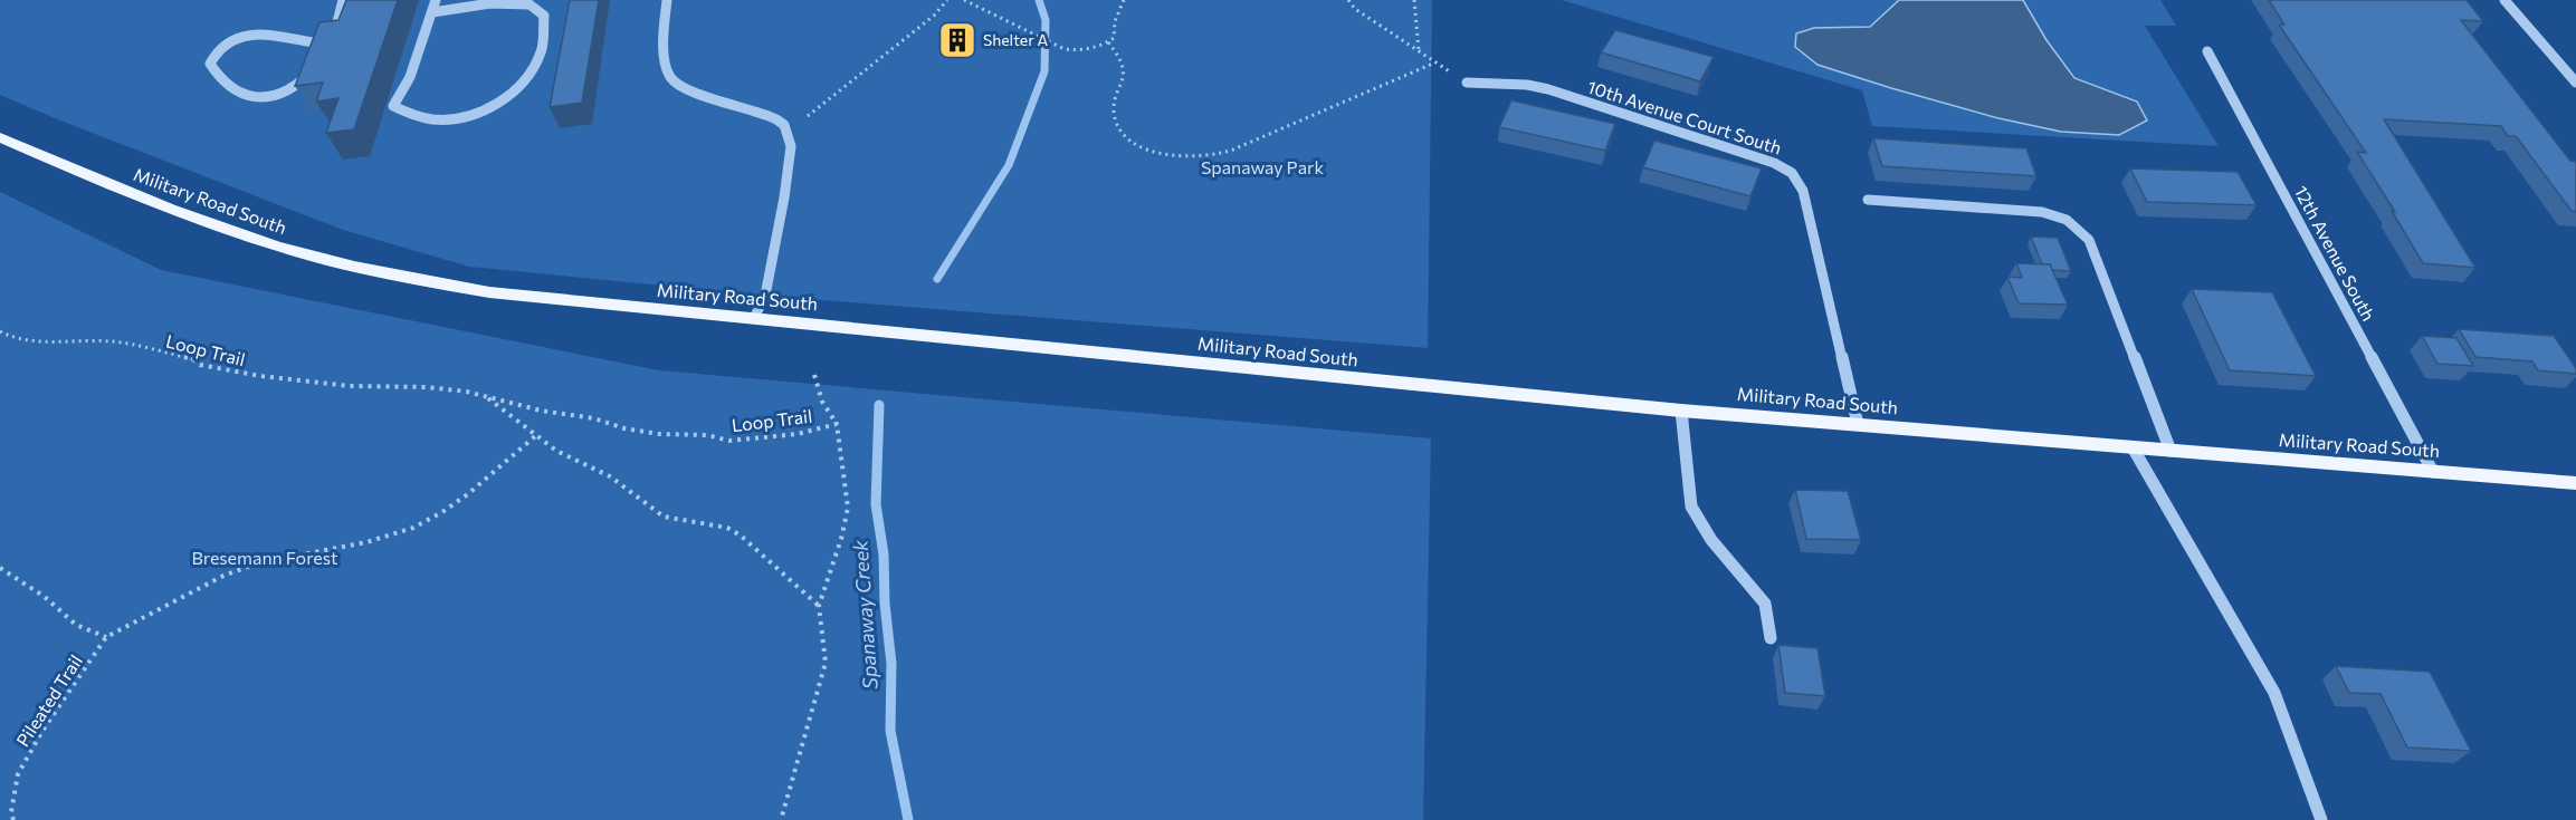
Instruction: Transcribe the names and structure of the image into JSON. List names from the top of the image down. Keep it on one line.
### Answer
{"streets":{"main road":["Military Road South"],"street":["10th Avenue Court South","12th Avenue South"],"path":["Loop Trail","Pileated Trail"]},"crossings":[["10th Avenue Court South","Military Road South"],["Military Road South","12th Avenue South"]],"water":["Spanaway Creek"],"parks":["Spanaway Park","Bresemann Forest"],"places":{"building":["Shelter A"]}}
